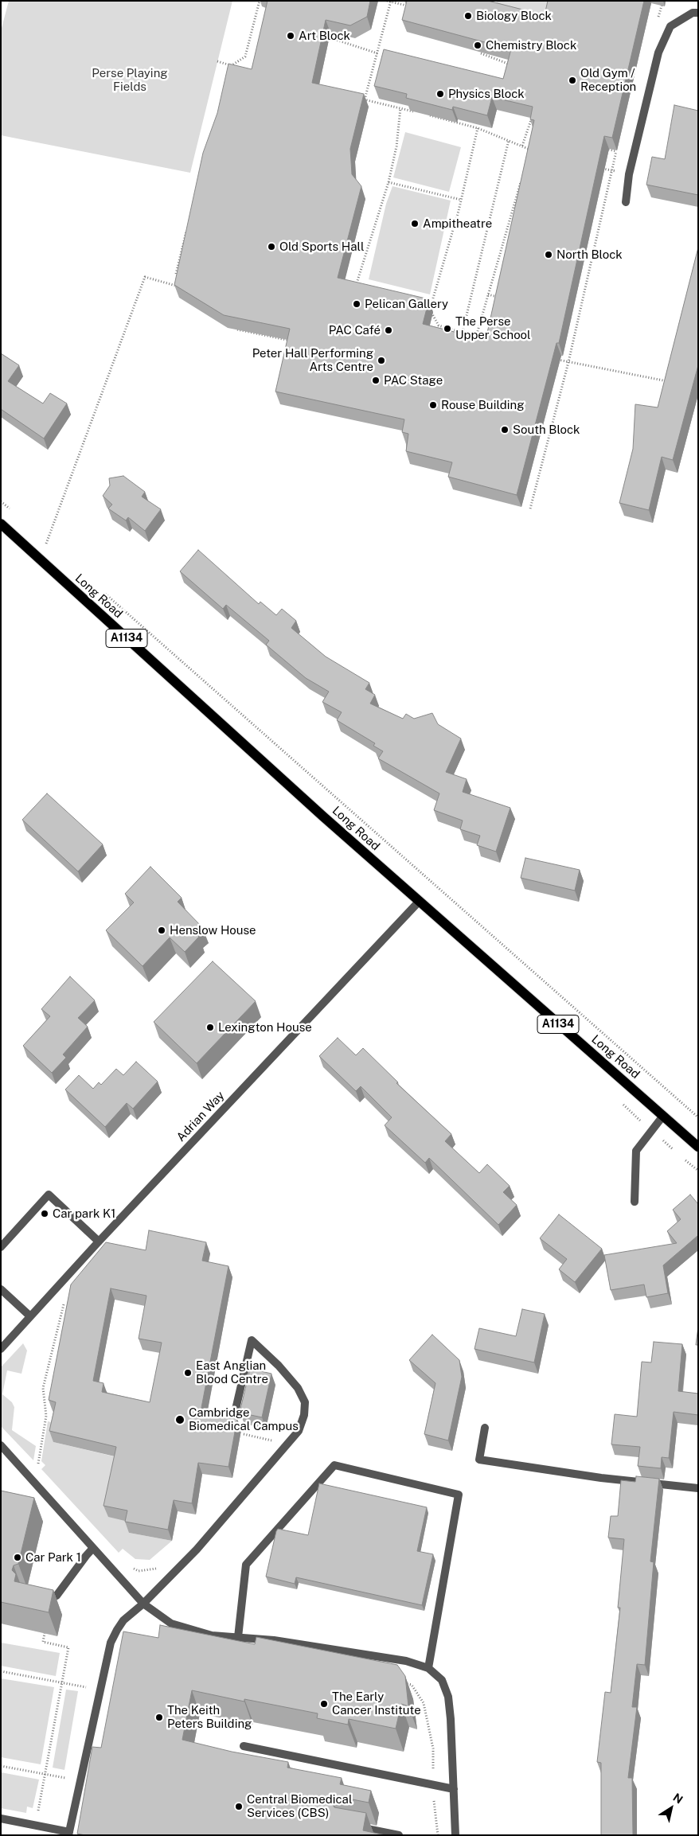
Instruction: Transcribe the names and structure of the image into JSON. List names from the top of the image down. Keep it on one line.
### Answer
{"streets":{"main road":["Long Road","A1134"],"lane":["Adrian Way"]},"crossings":[["Long Road","Adrian Way"]],"parks":["Perse Playing Fields"],"places":["Biology Block","Art Block","Chemistry Block","Old Gym / Reception","Physics Block","Ampitheatre","Old Sports Hall","North Block","Pelican Gallery","The Perse Upper School","PAC Café","Peter Hall Performing Arts Centre","PAC Stage","Rouse Building","South Block","Henslow House","Lexington House","Car park K1","East Anglian Blood Centre","Cambridge Biomedical Campus","Car Park 1","The Early Cancer Institute","The Keith Peters Building","Central Biomedical Services (CBS)"],"north":"top right"}
